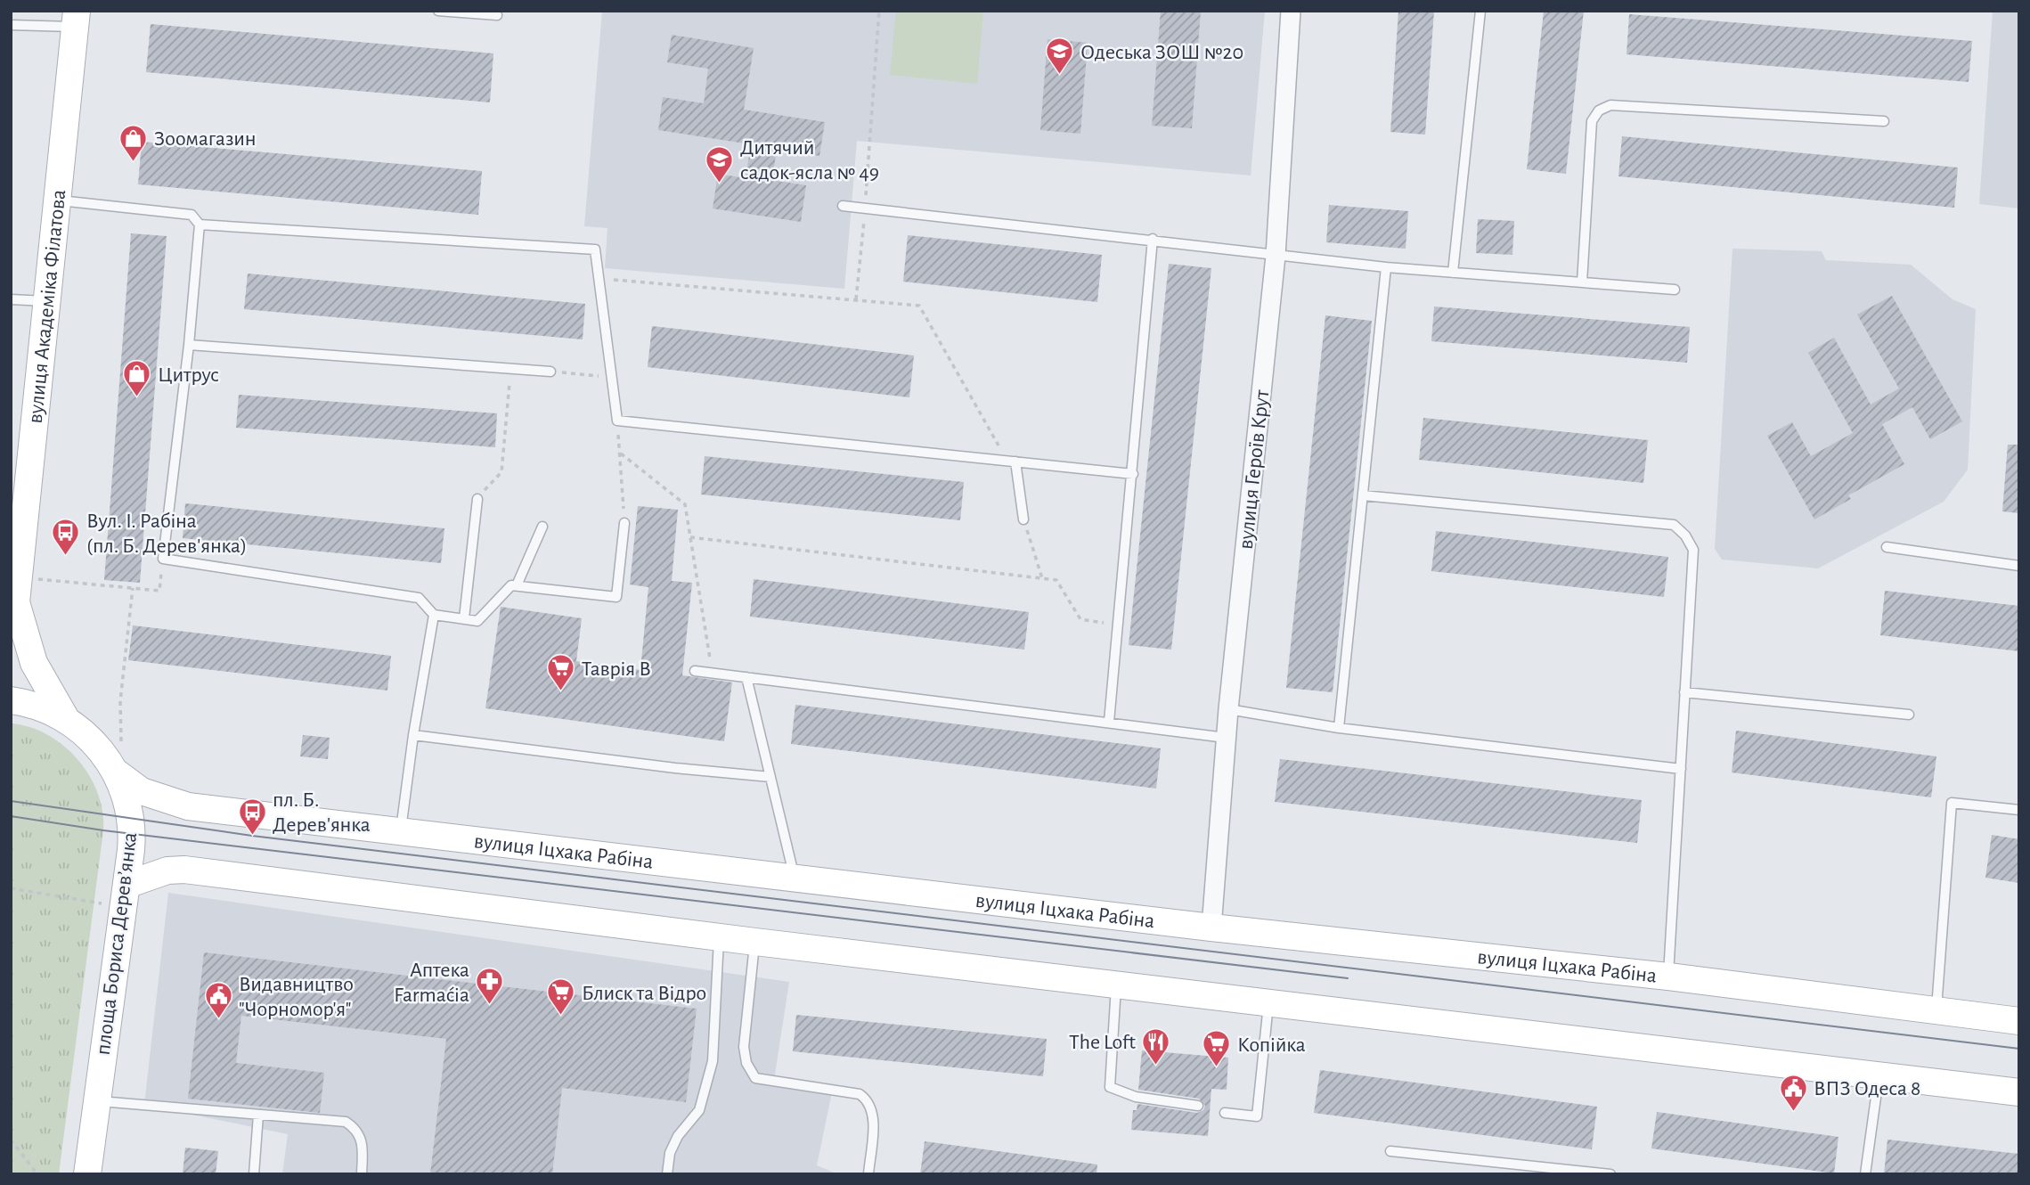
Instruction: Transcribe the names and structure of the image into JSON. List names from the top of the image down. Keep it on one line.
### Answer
{"streets":{"main road":["вулиця Академіка Філатова","вулиця Іцхака Рабіна","площа Бориса Деревʼянка"],"street":["вулиця Героїв Крут"]},"crossings":[["вулиця Академіка Філатова","площа Бориса Деревʼянка"],["вулиця Героїв Крут","вулиця Іцхака Рабіна"],["вулиця Іцхака Рабіна","площа Бориса Деревʼянка"]],"places":{"school or university":["Одеська ЗОШ №20","Дитячий садок-ясла № 49"],"shop":["Зоомагазин","Цитрус"],"bus stop":["Вул. І. Рабіна (пл. Б. Дерев'янка)","пл. Б. Дерев'янка"],"supermarket":["Таврія В","Блиск та Відро","Копійка"],"pharmacy":["Аптека Farmaćia"],"public building":["Видавництво \"Чорномор'я\"","ВПЗ Одеса 8"],"restaurant":["The Loft"]}}
